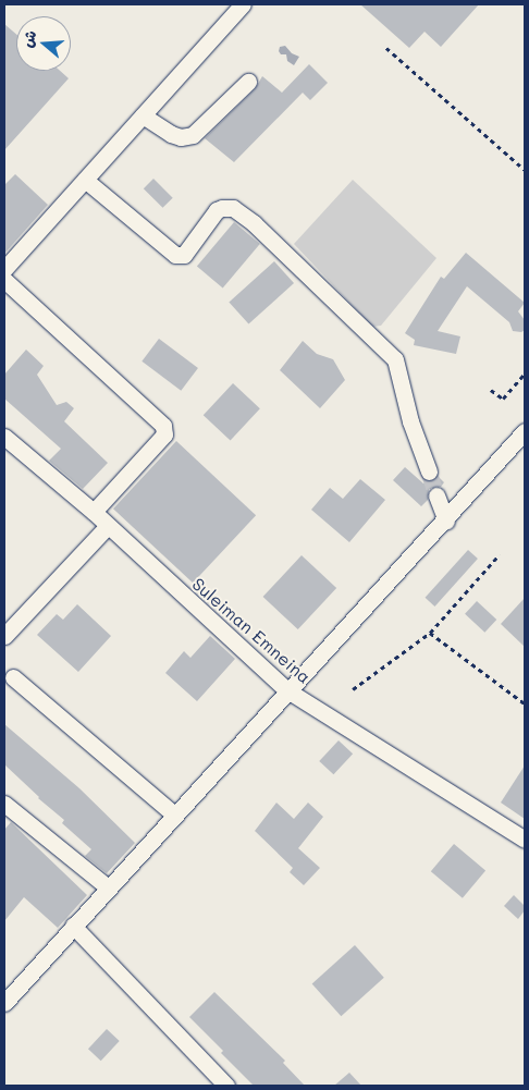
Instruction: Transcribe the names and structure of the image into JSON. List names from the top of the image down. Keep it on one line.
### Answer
{"streets":{"street":["Suleiman Emneina"]},"north":"left"}
